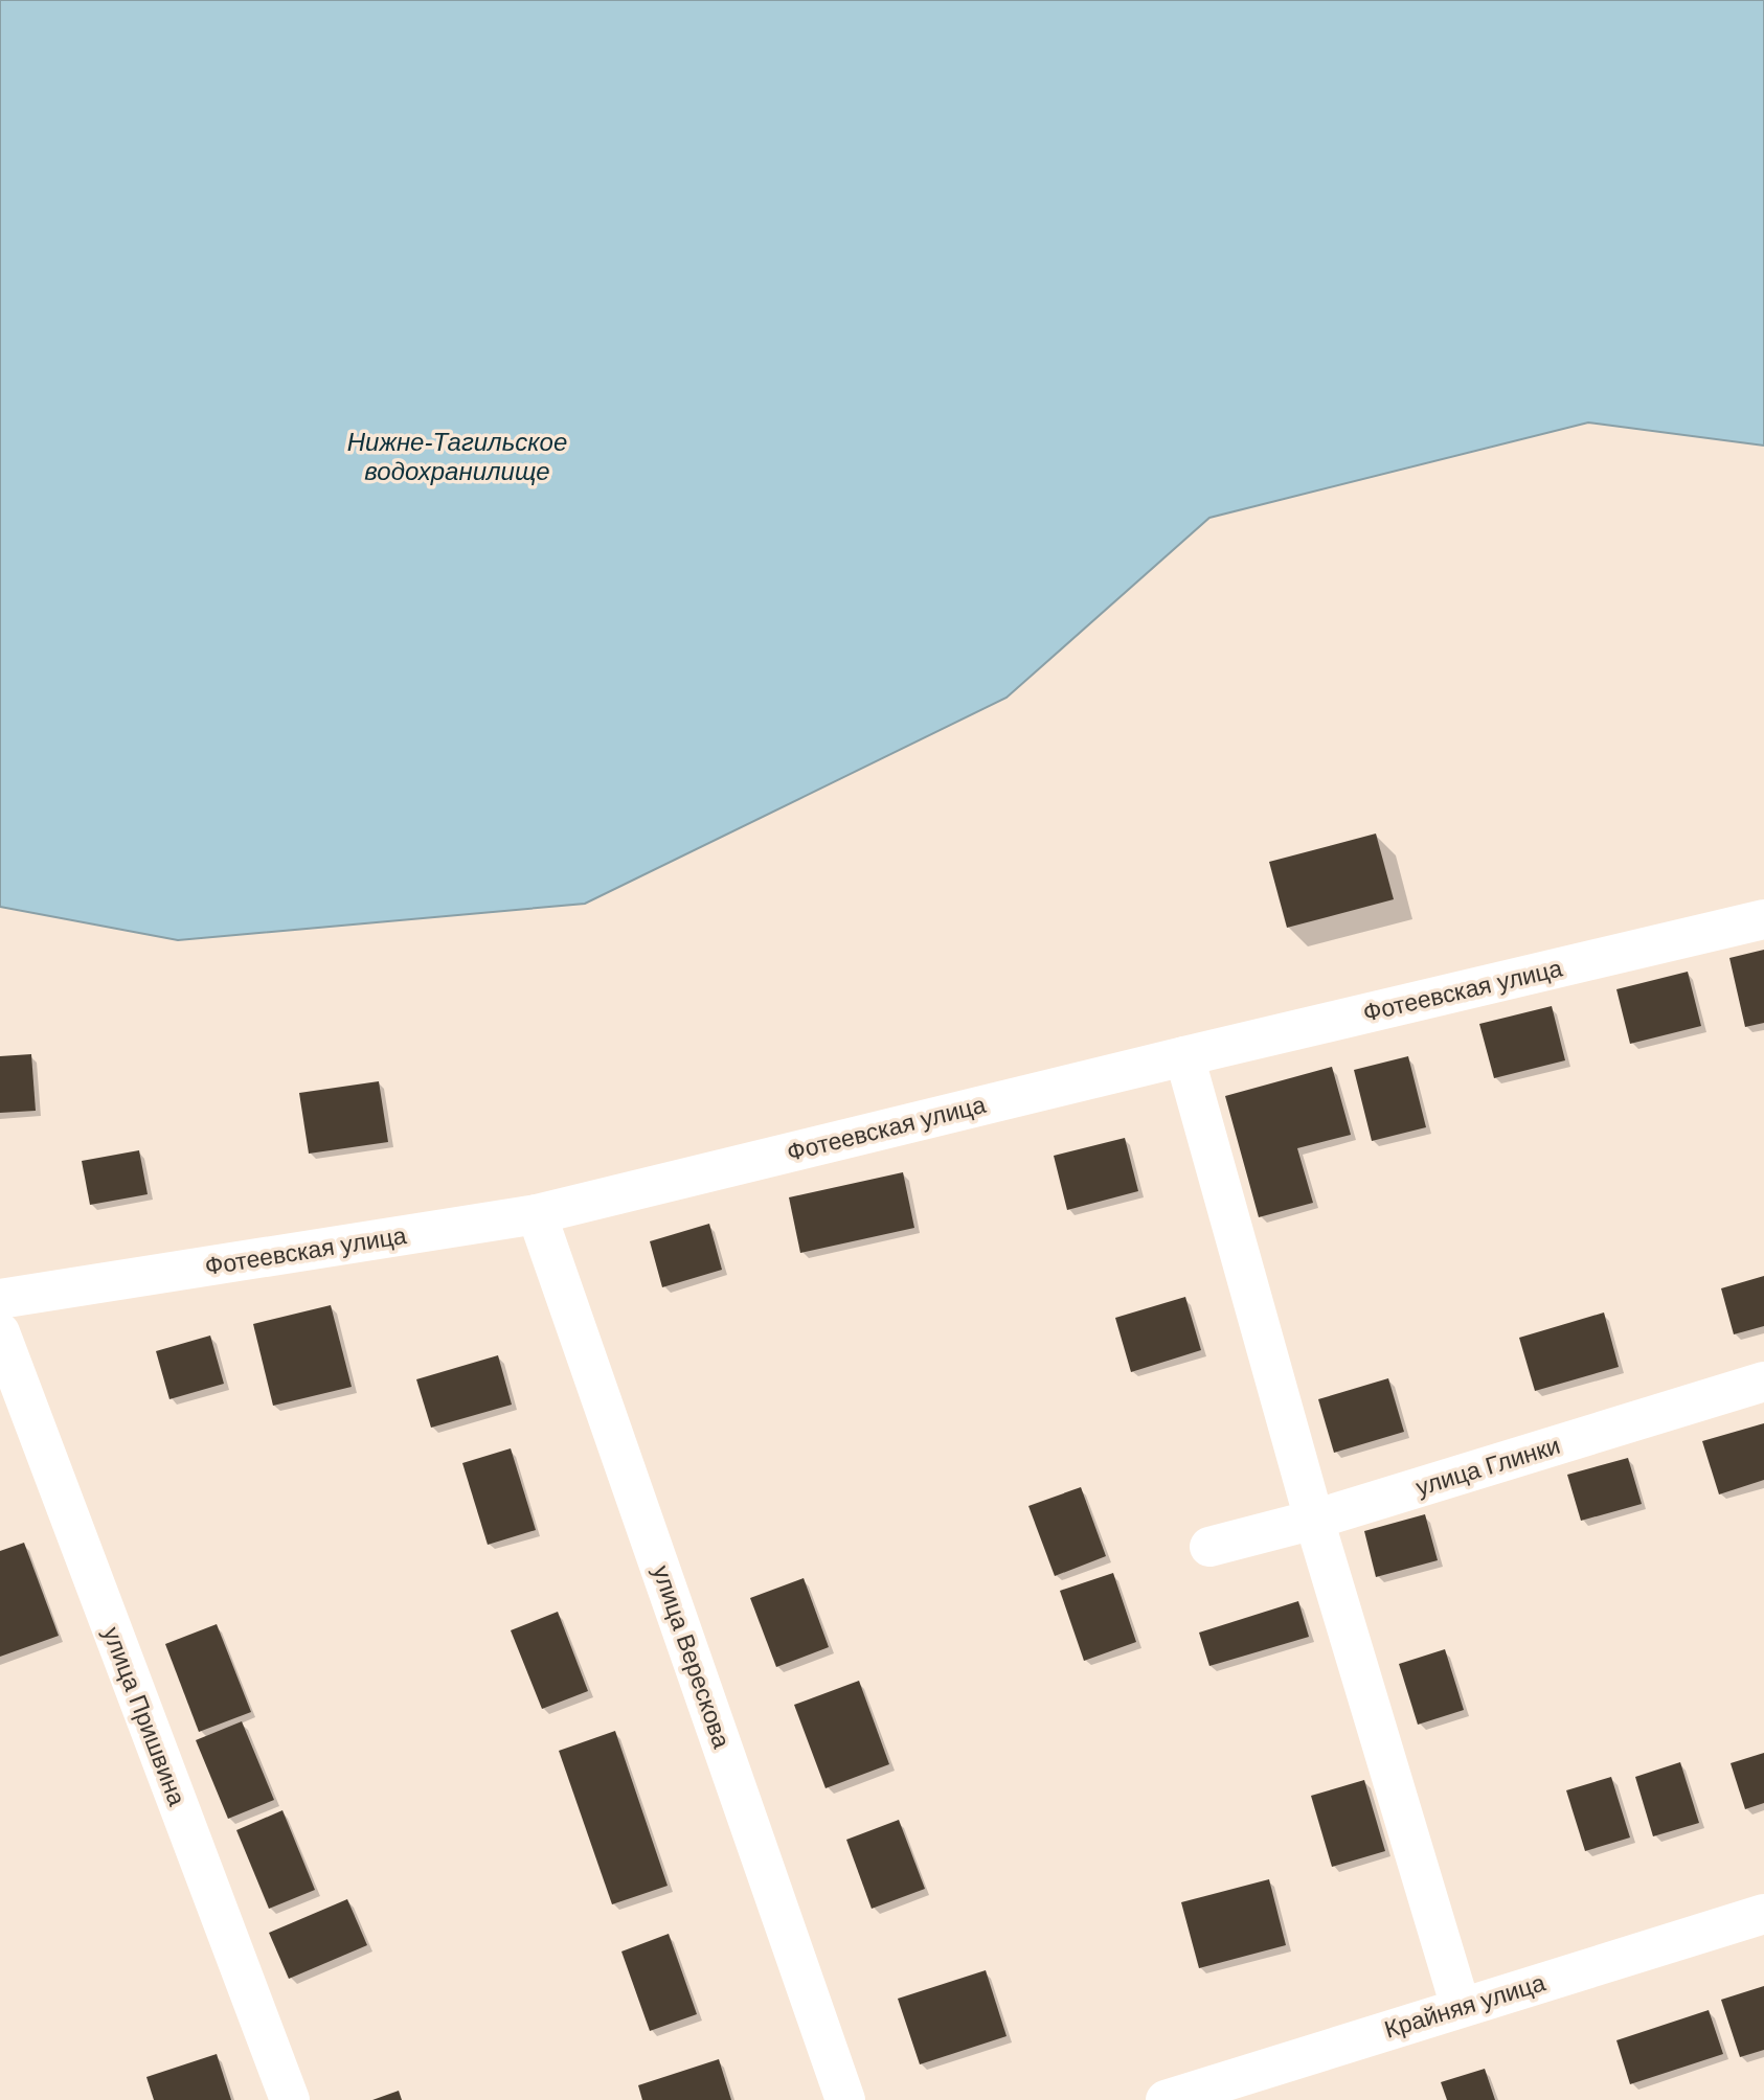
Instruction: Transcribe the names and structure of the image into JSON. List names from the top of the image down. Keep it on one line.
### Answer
{"streets":{"street":["Фотеевская улица","улица Глинки","улица Верескова","улица Пришвина","Крайняя улица"]},"crossings":[["Фотеевская улица","улица Верескова"]],"water":["Нижне-Тагильское водохранилище"]}
